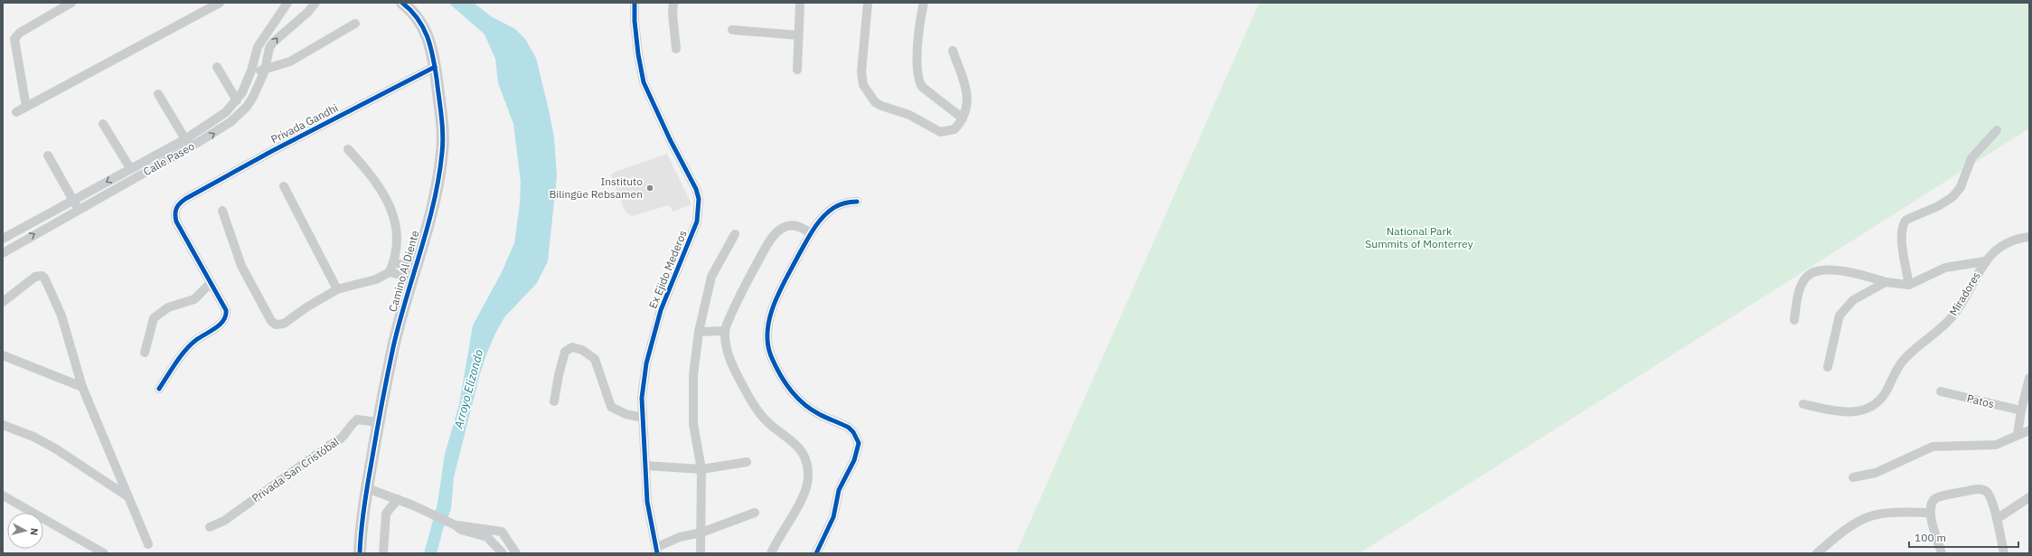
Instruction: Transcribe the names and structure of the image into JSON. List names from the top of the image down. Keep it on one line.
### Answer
{"streets":{"street":["Privada Gandhi","Calle Paseo","Ex Ejido Mederos","Camino Al Diente","Miradores","Patos","Privada San Cristóbal"]},"crossings":[["Privada Gandhi","Camino Al Diente"],["Camino Al Diente","Privada San Cristóbal"]],"water":["Arroyo Elizondo"],"parks":["National Park Summits of Monterrey"],"places":["Instituto Bilingüe Rebsamen"],"scale_bar":"100 m","north":"right"}
